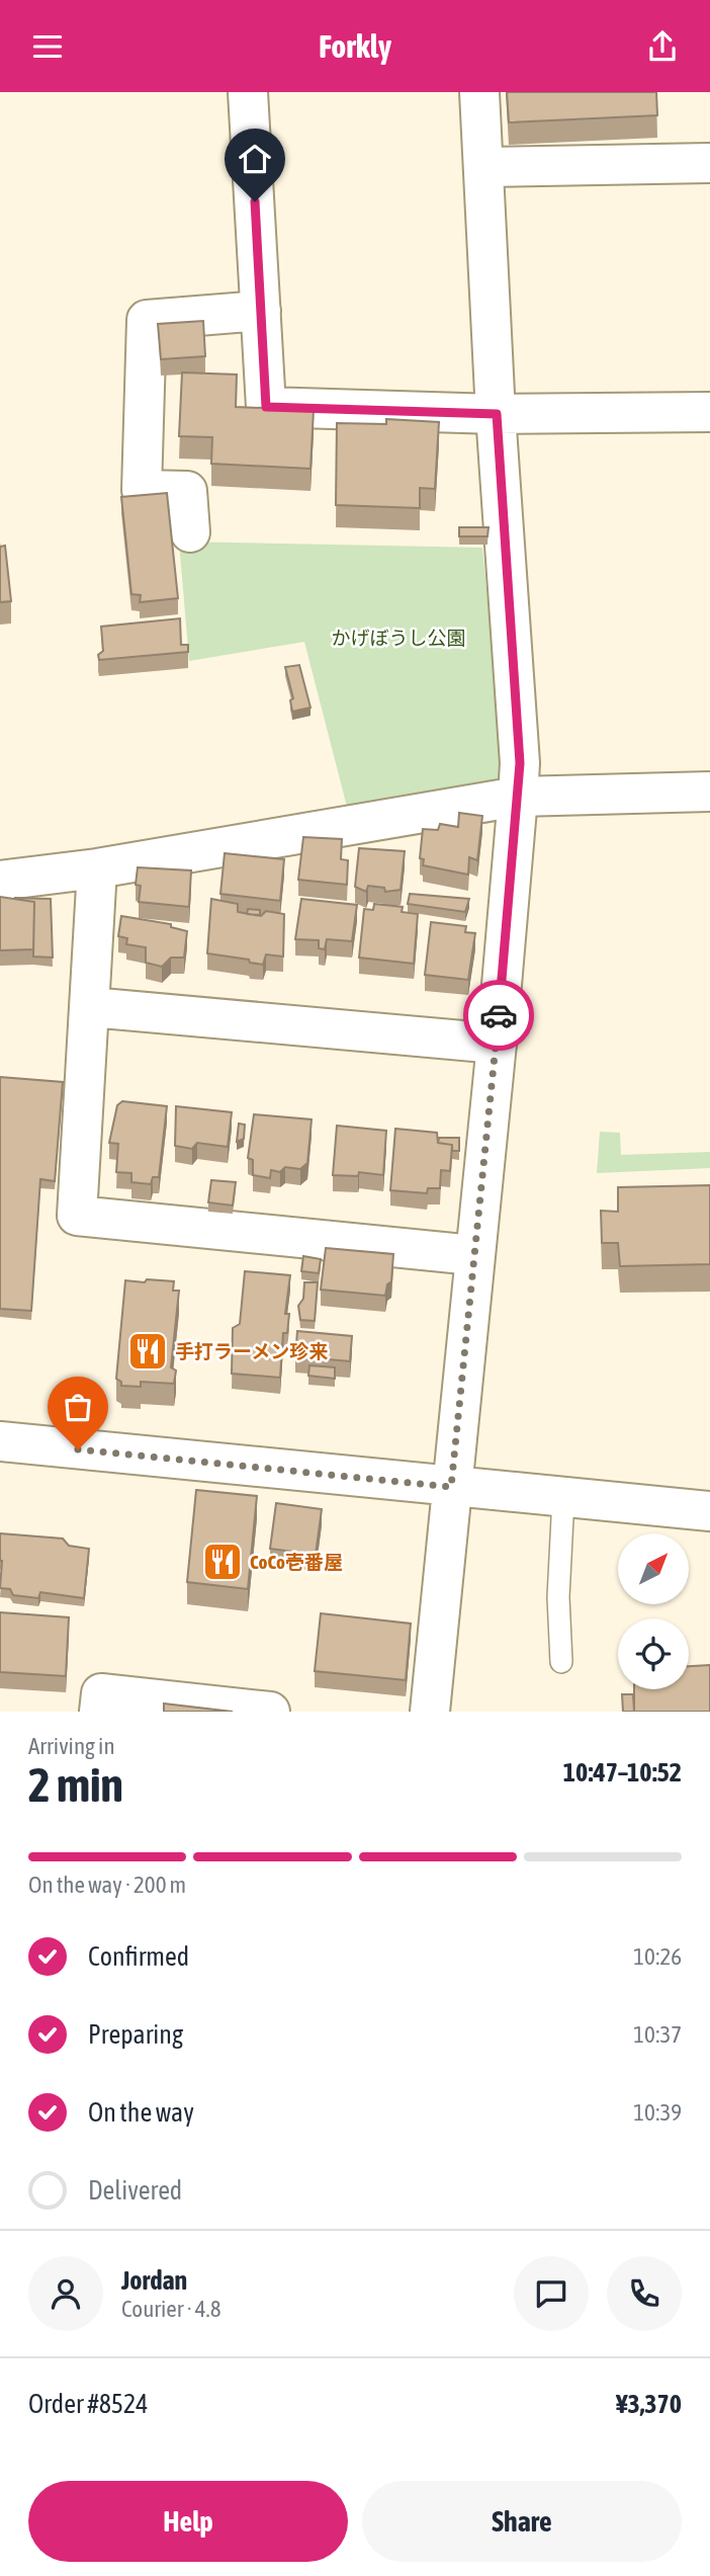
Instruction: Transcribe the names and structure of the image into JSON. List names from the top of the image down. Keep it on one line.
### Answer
{"parks":["かげぼうし公園"],"places":{"restaurant":["手打ラーメン珍来","CoCo壱番屋"]},"north":"top right","page":{"header":"Forkly","heading":["2 min","Arriving in","10:47–10:52"],"panel":["Jordan","Courier · 4.8","Order #8524","¥3,370"],"bar":"On the way · 200 m","list":[["Confirmed","10:26"],["Preparing","10:37"],["On the way","10:39"],"Delivered"],"buttons":["Help","Share"]}}
